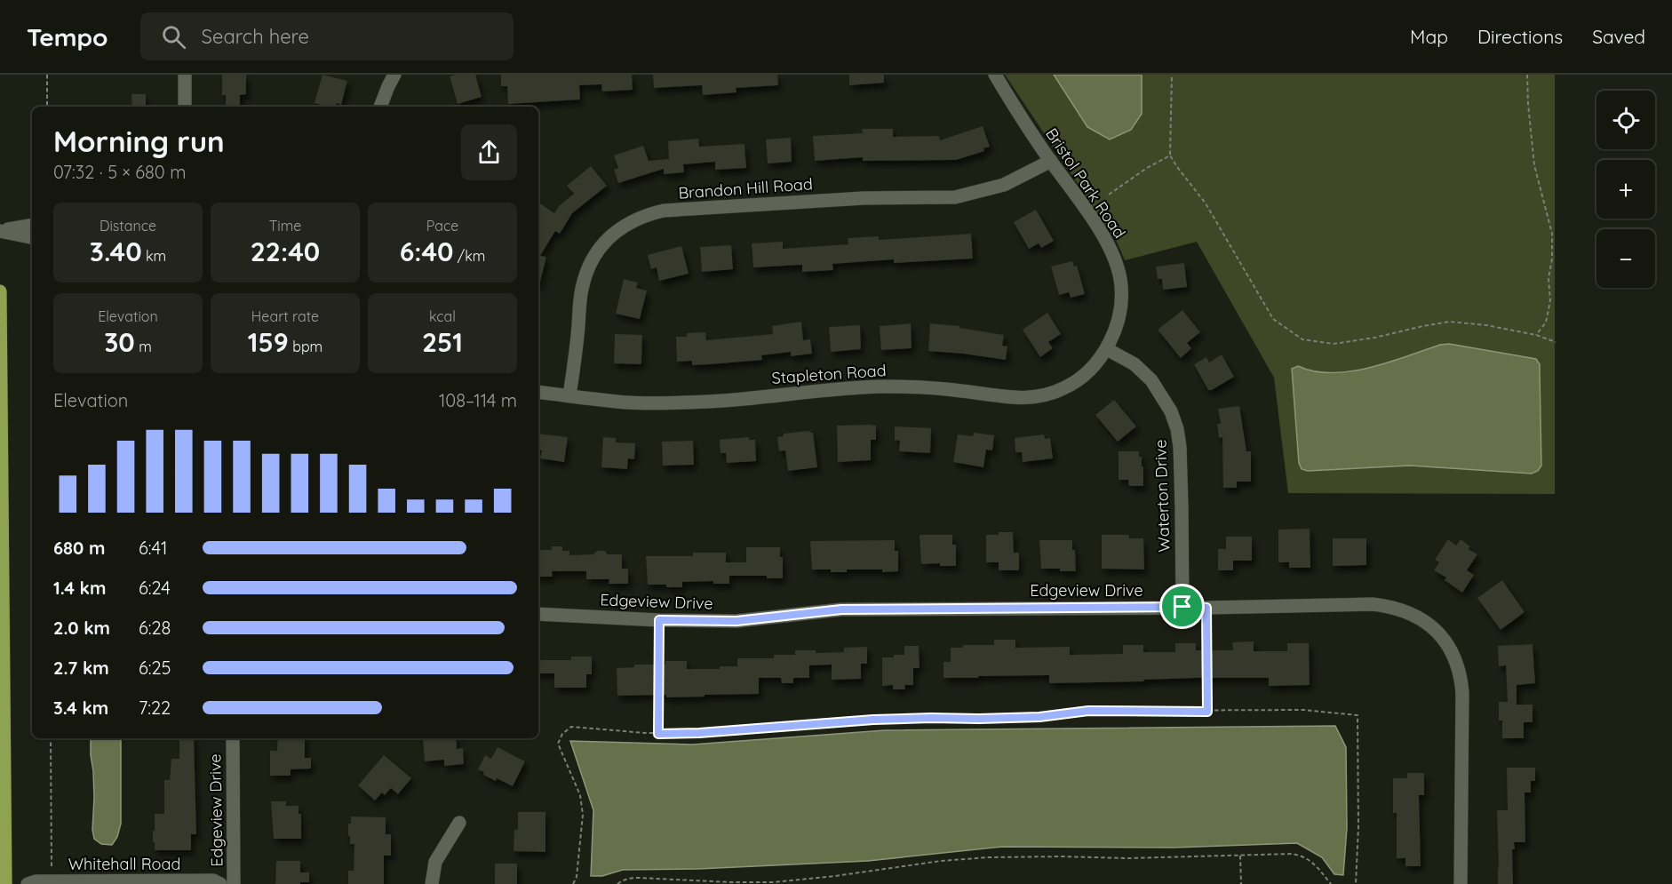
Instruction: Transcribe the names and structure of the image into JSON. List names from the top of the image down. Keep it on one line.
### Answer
{"streets":{"street":["Bristol Park Road","Brandon Hill Road","Stapleton Road","Waterton Drive","Edgeview Drive","Whitehall Road"]},"crossings":[["Bristol Park Road","Brandon Hill Road"],["Bristol Park Road","Stapleton Road"],["Bristol Park Road","Waterton Drive"],["Brandon Hill Road","Stapleton Road"],["Stapleton Road","Waterton Drive"],["Waterton Drive","Edgeview Drive"]],"page":{"header":"Tempo","search":"Search here","nav":["Map","Directions","Saved"],"map_buttons":["+","−"],"heading":["Morning run","07:32 · 5 × 680 m"],"stats":[["Distance","3.40 km"],["Time","22:40"],["Pace","6:40 /km"],["Elevation","30 m"],["Heart rate","159 bpm"],["kcal","251"]],"chart":["Elevation","108–114 m"],"list":[{"name":"680 m","note":"6:41"},{"name":"1.4 km","note":"6:24"},{"name":"2.0 km","note":"6:28"},{"name":"2.7 km","note":"6:25"},{"name":"3.4 km","note":"7:22"}]}}
